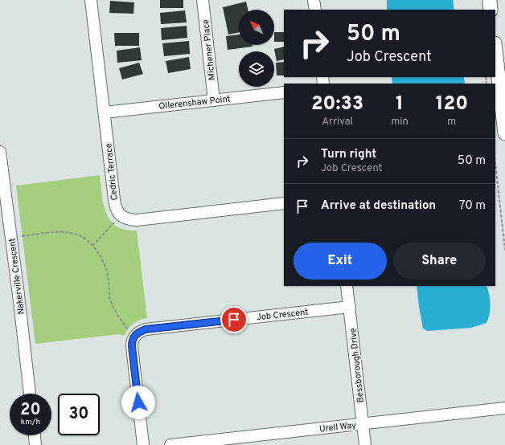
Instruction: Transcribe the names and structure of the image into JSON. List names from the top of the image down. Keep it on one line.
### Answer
{"streets":{"street":["Michener Place","Ollerenshaw Point","Cedric Terrace","Nakerville Crescent","Job Crescent","Bessborough Drive","Urell Way"]},"crossings":[["Michener Place","Ollerenshaw Point"],["Ollerenshaw Point","Cedric Terrace"],["Job Crescent","Bessborough Drive"],["Bessborough Drive","Urell Way"]],"north":"top left","page":{"turn":["50 m","Job Crescent"],"eta":["20:33","Arrival","1","min","120","m"],"list":[{"name":"Turn right","note":"Job Crescent","value":"50 m"},{"name":"Arrive at destination","value":"70 m"}],"buttons":["Exit","Share"],"speed":"20 km/h","limit":"30"}}
